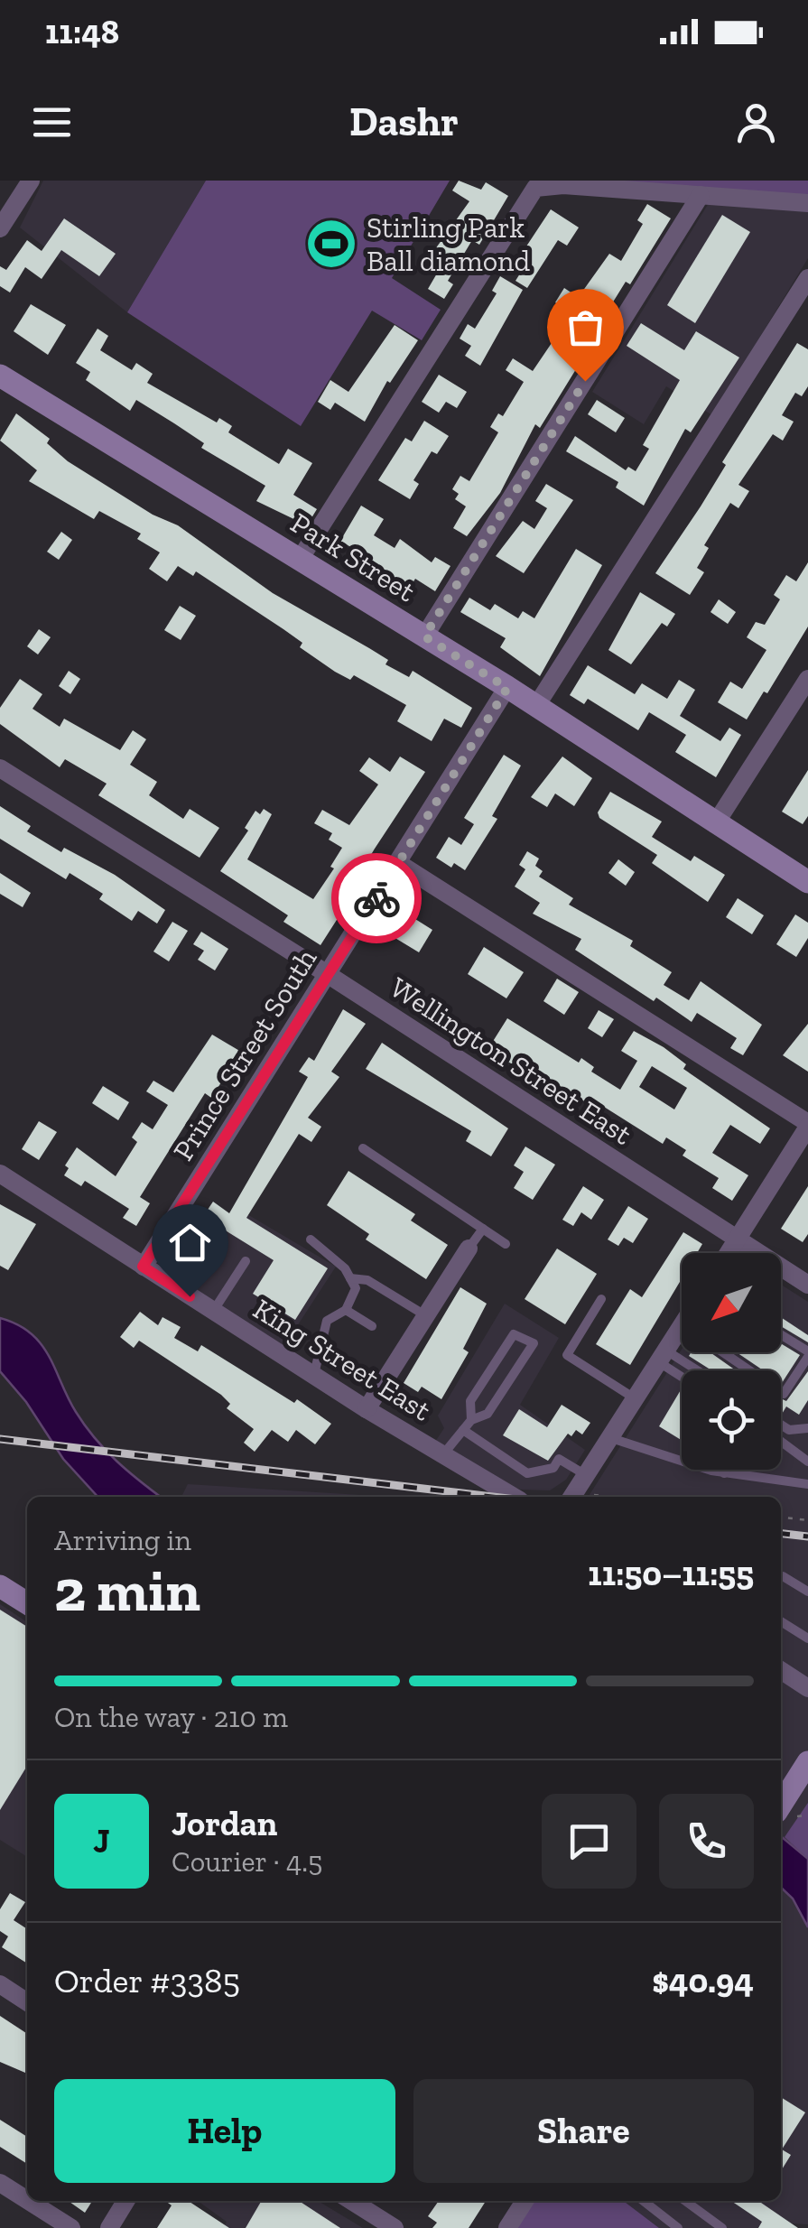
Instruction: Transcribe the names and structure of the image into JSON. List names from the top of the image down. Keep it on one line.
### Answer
{"streets":{"street":["Park Street","Prince Street South","Wellington Street East","King Street East"]},"crossings":[["Park Street","Prince Street South"],["Prince Street South","Wellington Street East"],["Prince Street South","King Street East"]],"places":{"sports":["Stirling Park Ball diamond"]},"north":"bottom left","page":{"status":"11:48","header":"Dashr","heading":["2 min","Arriving in","11:50–11:55"],"panel":["Jordan","Courier · 4.5","Order #3385","$40.94"],"bar":"On the way · 210 m","round":"J","buttons":["Help","Share"]}}
